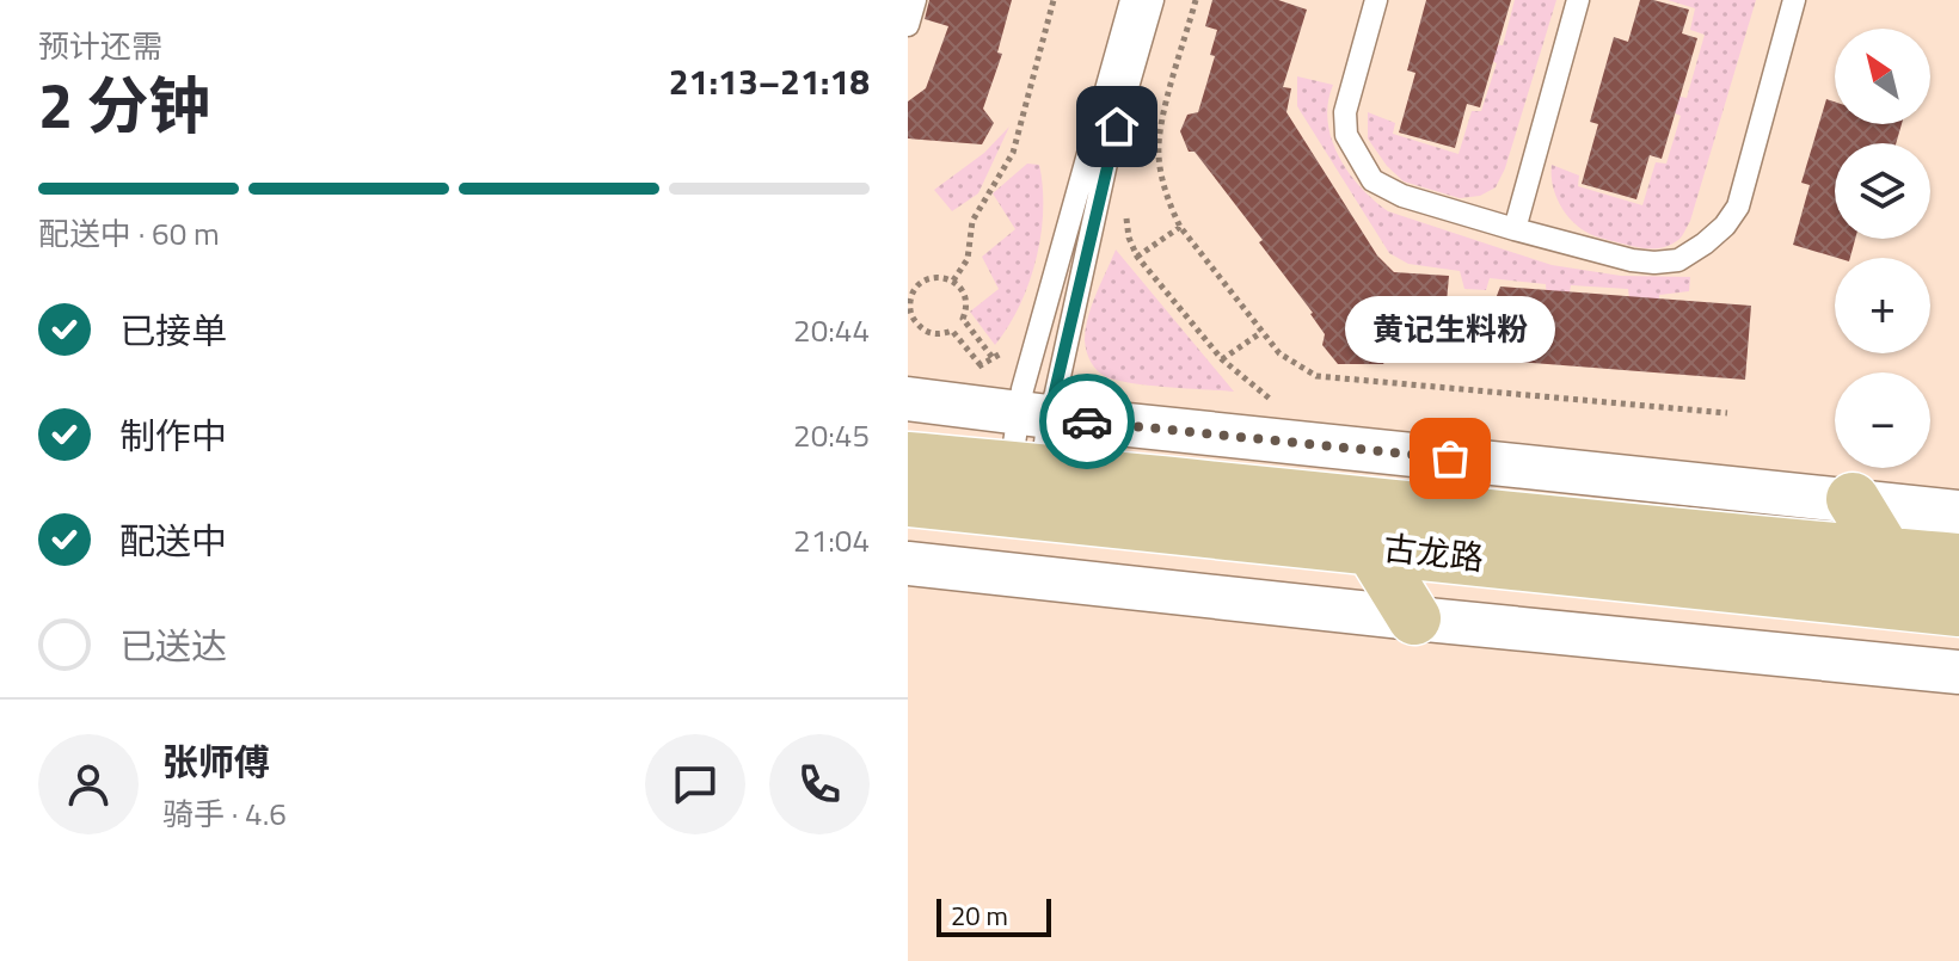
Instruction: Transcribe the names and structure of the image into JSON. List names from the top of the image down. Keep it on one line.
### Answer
{"streets":{"main road":["古龙路"]},"places":["黄记生料粉"],"scale_bar":"20 m","north":"top left","page":{"heading":["2 分钟","预计还需","21:13–21:18"],"panel":["张师傅","骑手 · 4.6"],"map_buttons":["+","−"],"bar":"配送中 · 60 m","list":[["已接单","20:44"],["制作中","20:45"],["配送中","21:04"],"已送达"],"bubble":"黄记生料粉","scale":"20 m"}}
